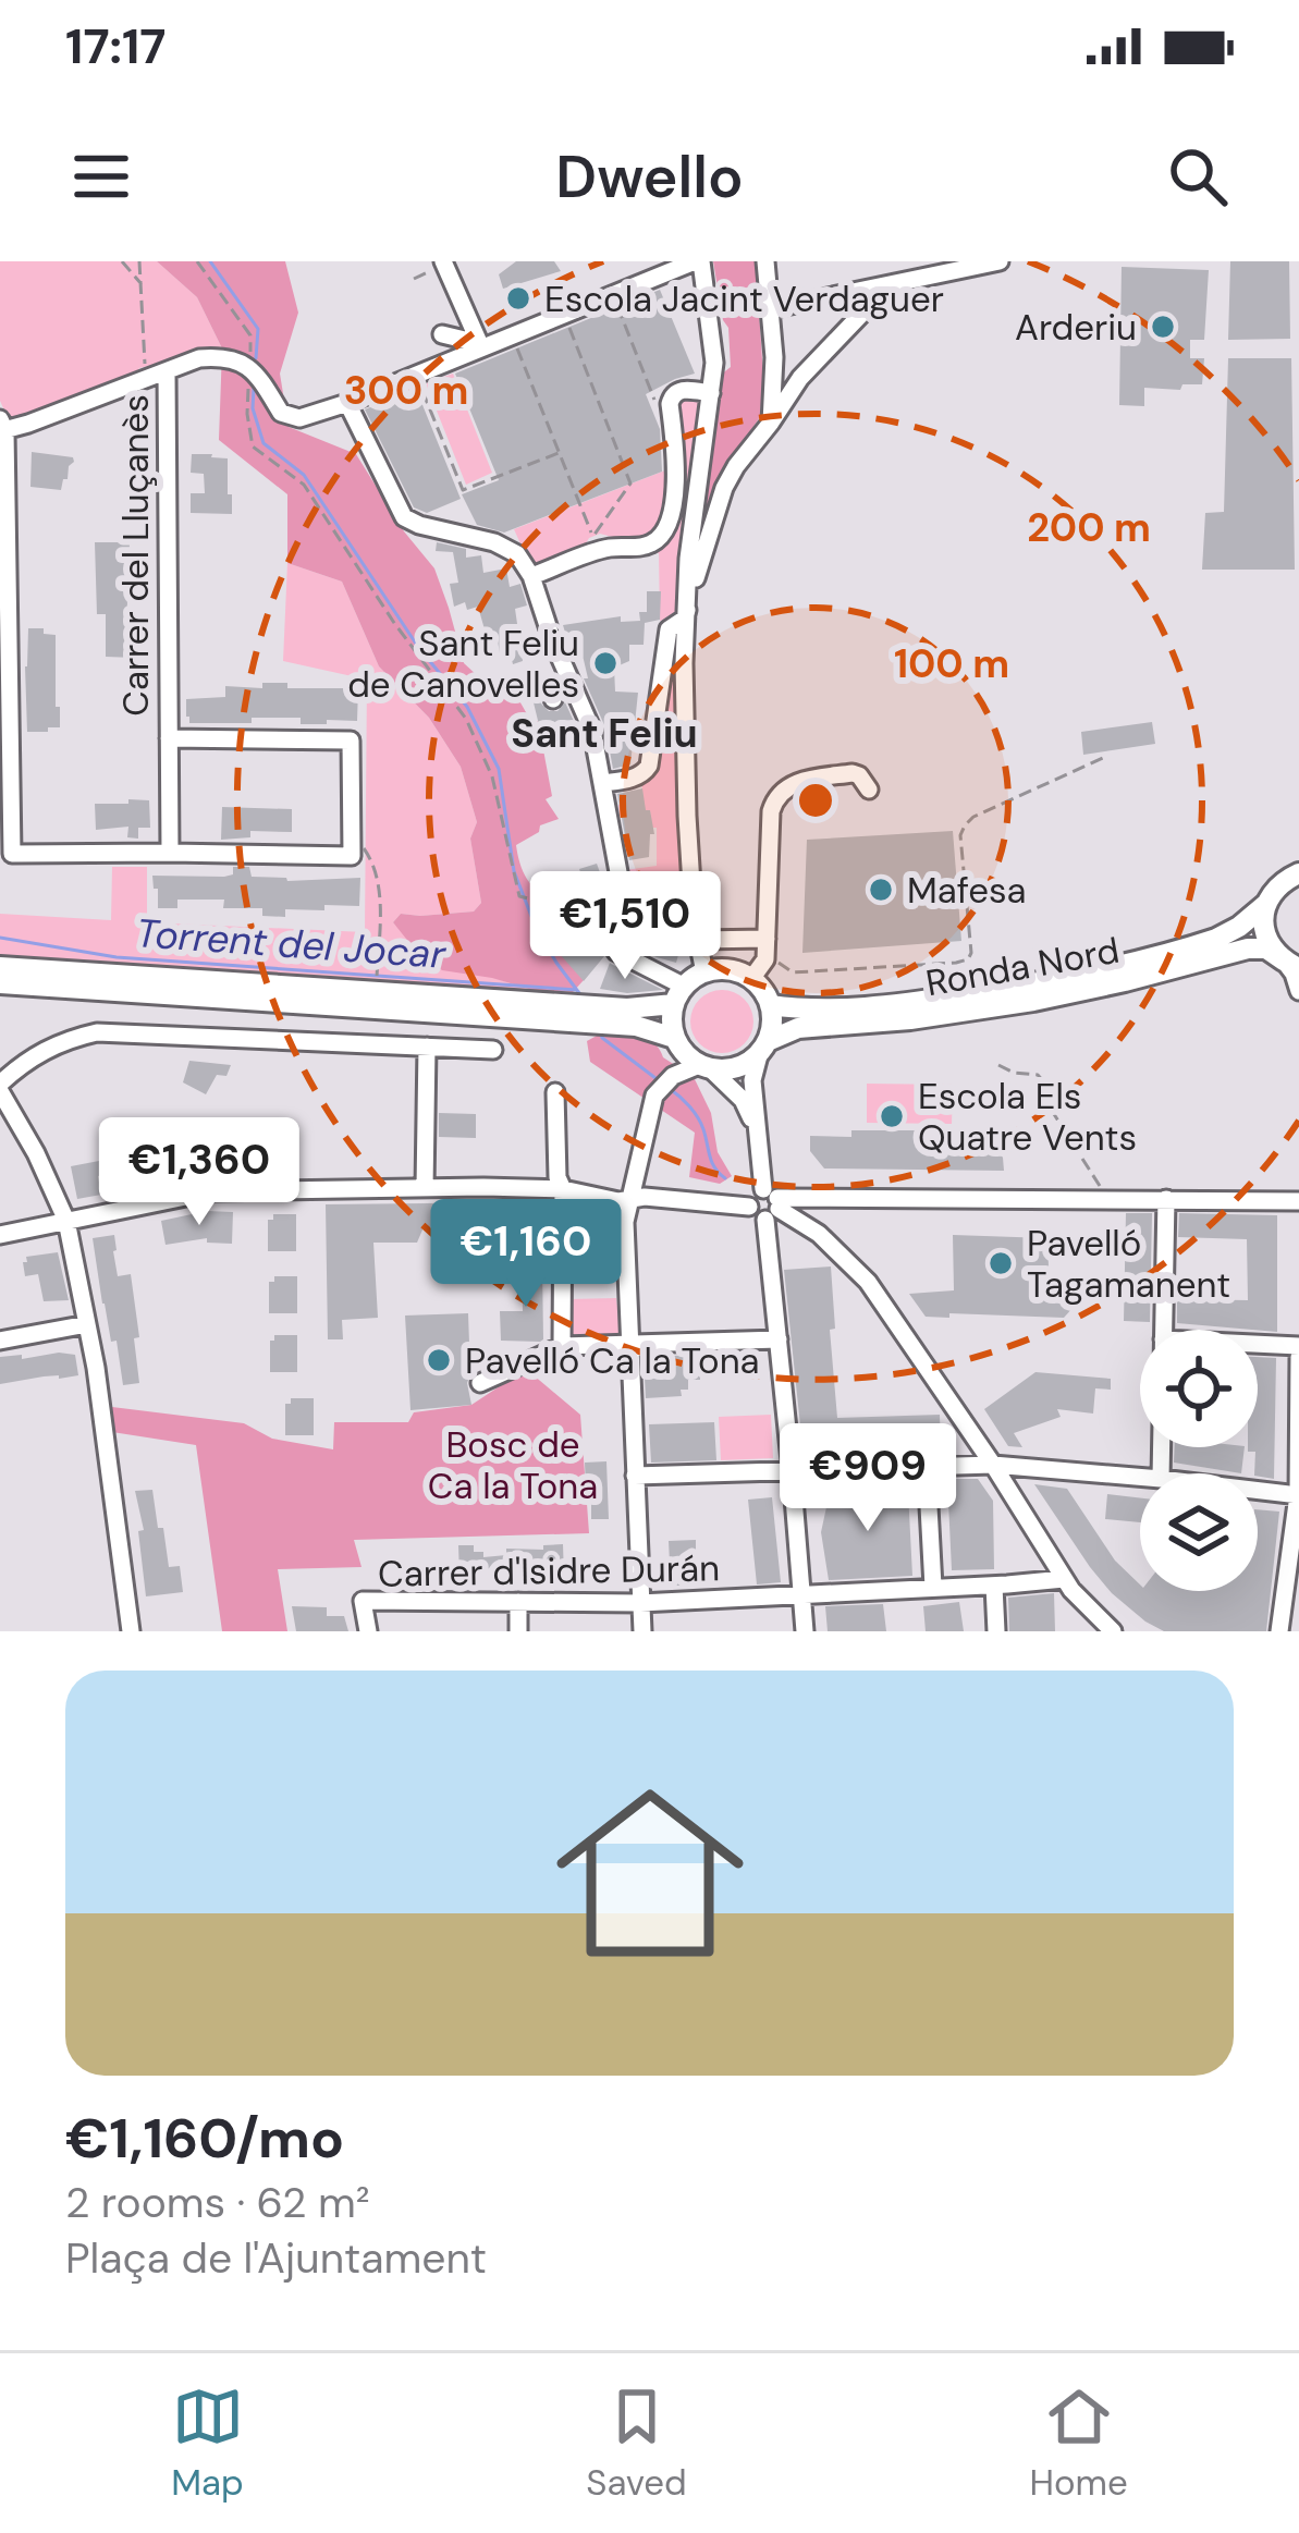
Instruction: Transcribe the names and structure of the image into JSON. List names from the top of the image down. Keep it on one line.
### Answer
{"streets":{"main road":["Ronda Nord"],"street":["Carrer del Lluçanès","Carrer d'Isidre Durán"]},"districts":["Sant Feliu"],"water":["Torrent del Jocar"],"parks":["Bosc de Ca la Tona"],"places":["Escola Jacint Verdaguer","Arderiu","Sant Feliu de Canovelles","Mafesa","Escola Els Quatre Vents","Pavelló Tagamanent","Pavelló Ca la Tona"],"page":{"status":"17:17","header":"Dwello","price":["€1,510","€1,360","€1,160","€909"],"list":[{"name":"€1,160/mo","note":"2 rooms · 62 m² · Plaça de l'Ajuntament"}],"tabs":["Map","Saved","Home"]},"rings":["300 m","200 m","100 m"]}
